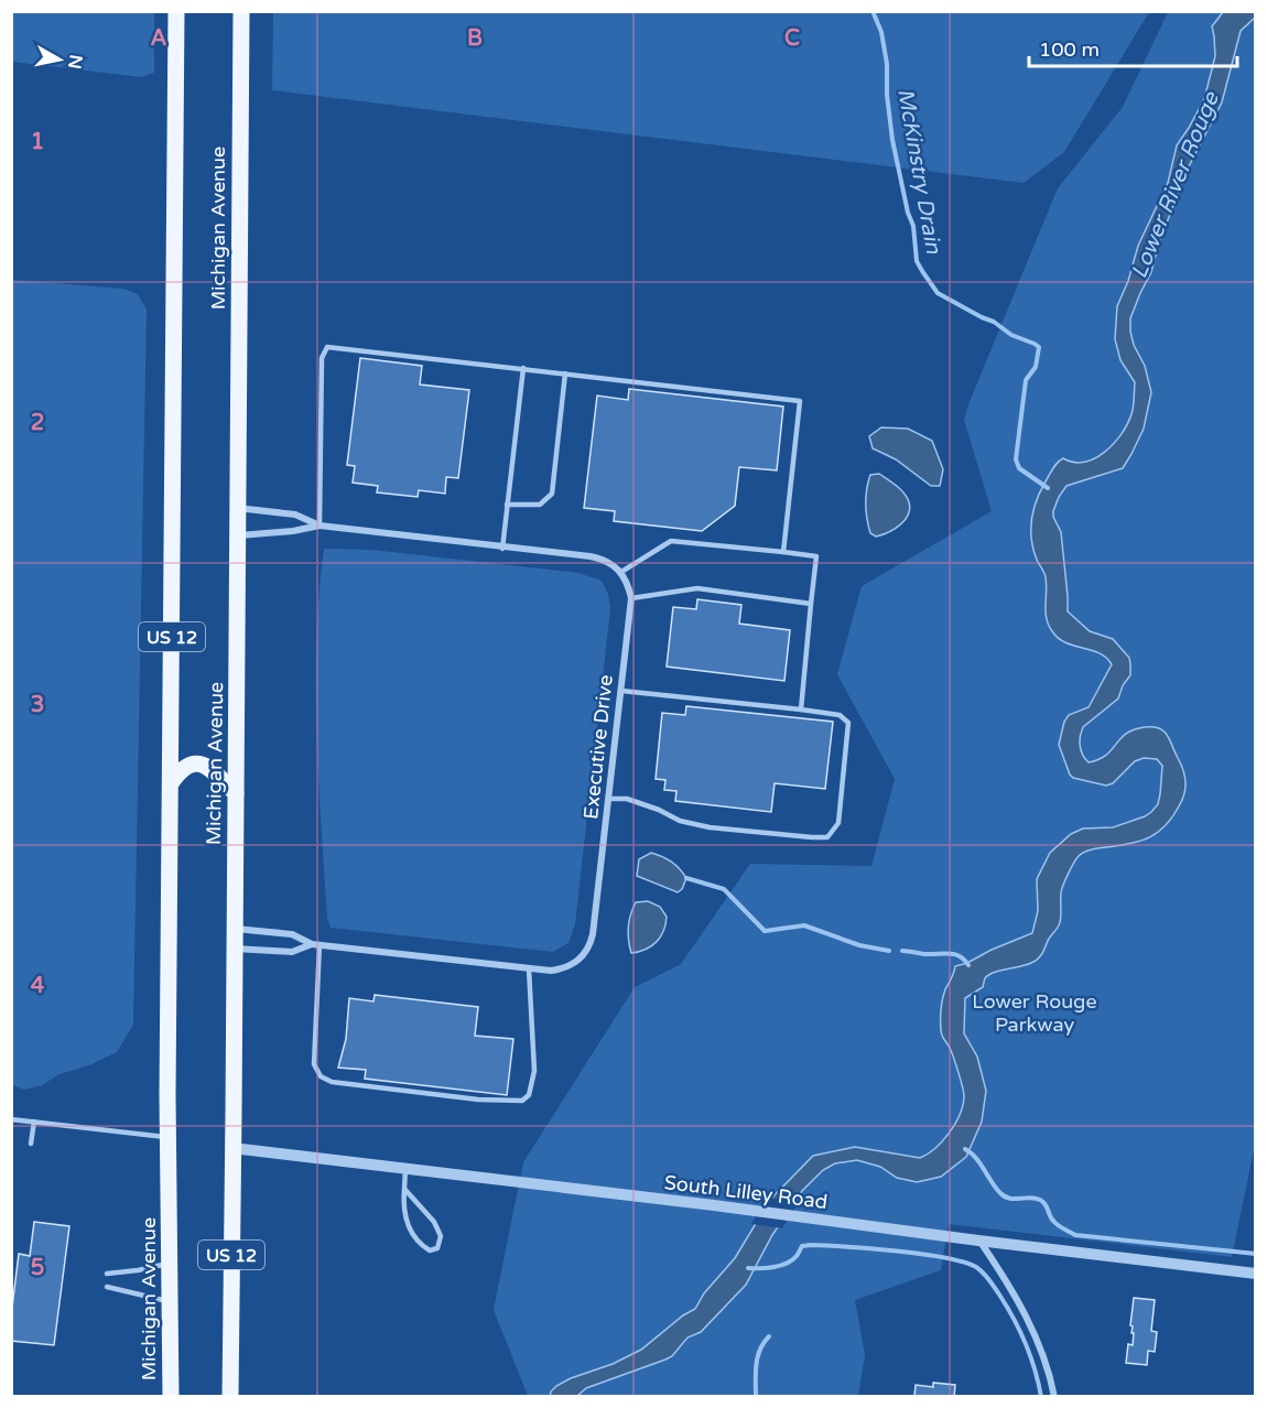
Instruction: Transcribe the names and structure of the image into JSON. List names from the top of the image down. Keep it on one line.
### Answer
{"streets":{"main road":["Michigan Avenue","US 12"],"street":["Executive Drive","South Lilley Road"]},"crossings":[["Michigan Avenue","Executive Drive"],["Michigan Avenue","South Lilley Road"]],"water":["McKinstry Drain","Lower River Rouge"],"parks":["Lower Rouge Parkway"],"scale_bar":"100 m","north":"right","grid":{"columns":["A","B","C"],"rows":["1","2","3","4","5"]}}
